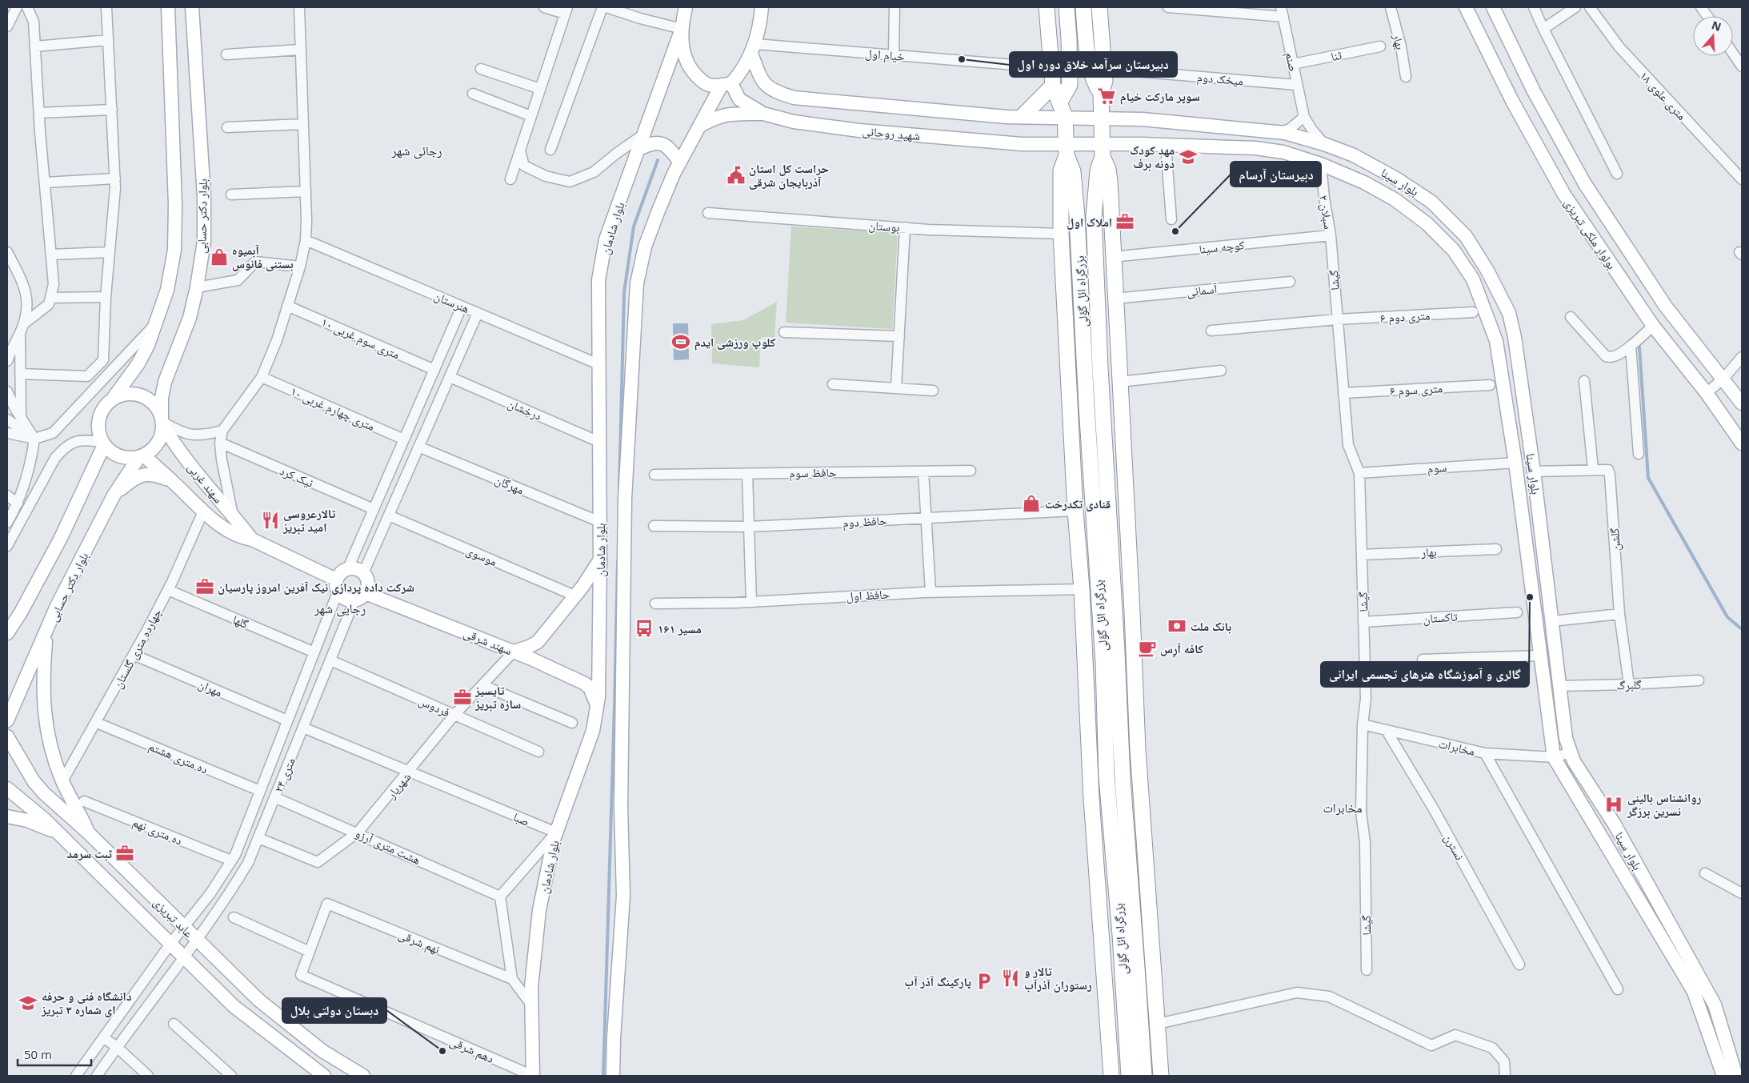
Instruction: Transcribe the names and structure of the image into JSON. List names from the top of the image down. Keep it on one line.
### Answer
{"streets":{"highway":["بزرگراه ائل گؤلی"],"main road":["شهید روحانی","بلوار سینا","بلوار دکتر حسابی","بلوار شادمان","بولوار ملکی تبریزی","سهند غربی","سهند شرقی","عابد تبریزی"],"street":["بهار","خیام اول","ثنا","صنم","میخک دوم","۱۸ متری علوی","سبلان ۲","بوستان","کوچه سینا","گیشا","آسمانی","هنرستان","۶ متری دوم","۱۰ متری سوم غربی","۶ متری سوم","۱۰ متری چهارم غربی","درخشان","سوم","حافظ سوم","نیک کرد","مهرگان","حافظ دوم","گلشن","موسوی","حافظ اول","تاکستان","گلها","چهارده متری گلستان","گلبرگ","مهران","فردوس","مخابرات","ده متری هشتم","۲۴ متری","شهریار","صبا","ده متری نهم","هشت متری آرزو","نسترن","نهم شرقی","دهم شرقی"]},"crossings":[["بهار","گیشا"],["خیام اول","بلوار شادمان"],["ثنا","صنم"],["صنم","میخک دوم"],["شهید روحانی","بلوار سینا"],["شهید روحانی","بلوار شادمان"],["شهید روحانی","بزرگراه ائل گؤلی"],["بلوار سینا","سبلان ۲"],["بلوار سینا","بزرگراه ائل گؤلی"],["بلوار سینا","سوم"],["بلوار سینا","گلشن"],["بلوار سینا","گلبرگ"],["بلوار سینا","مخابرات"],["سبلان ۲","کوچه سینا"],["سبلان ۲","گیشا"],["بلوار دکتر حسابی","سهند غربی"],["بلوار شادمان","هنرستان"],["بلوار شادمان","درخشان"],["بلوار شادمان","مهرگان"],["بلوار شادمان","سهند شرقی"],["بلوار شادمان","صبا"],["بلوار شادمان","دهم شرقی"],["کوچه سینا","گیشا"],["گیشا","۶ متری دوم"],["گیشا","۶ متری سوم"],["گیشا","سوم"],["گیشا","تاکستان"],["گیشا","مخابرات"],["سهند غربی","سهند شرقی"],["سهند غربی","چهارده متری گلستان"],["سهند غربی","۲۴ متری"],["گلشن","گلبرگ"],["گلها","چهارده متری گلستان"],["گلها","۲۴ متری"],["سهند شرقی","۲۴ متری"],["سهند شرقی","شهریار"],["چهارده متری گلستان","مهران"],["چهارده متری گلستان","ده متری هشتم"],["مهران","۲۴ متری"],["فردوس","۲۴ متری"],["فردوس","شهریار"],["مخابرات","نسترن"],["ده متری هشتم","۲۴ متری"],["۲۴ متری","شهریار"],["۲۴ متری","صبا"],["۲۴ متری","ده متری نهم"],["۲۴ متری","هشت متری آرزو"],["۲۴ متری","عابد تبریزی"],["شهریار","صبا"],["شهریار","هشت متری آرزو"],["نهم شرقی","دهم شرقی"]],"districts":["رجائی شهر","رجایی شهر","مخابرات"],"places":{"other":["دبیرستان سرآمد خلاق دوره اول","دبیرستان آرسام","گالری و آموزشگاه هنرهای تجسمی ایرانی","دبستان دولتی بلال"],"supermarket":["سوپر مارکت خیام"],"school or university":["مهد کودک دونه برف","دانشگاه فنی و حرفه ای شماره ۳ تبریز"],"public building":["حراست کل استان آذربایجان شرقی"],"office":["املاک اول","شرکت داده پردازی نیک آفرین امروز پارسیان","تایسیز سازه تبریز","ثبت سرمد"],"shop":["آبمیوه بستنی فانوس","قنادی تکدرخت"],"sports":["کلوپ ورزشی ایدم"],"restaurant":["تالارعروسی امید تبریز","تالار و رستوران آذرآب"],"bank":["بانک ملت"],"bus stop":["مسیر ۱۶۱"],"cafe":["کافه آرِس"],"hospital":["روانشناس بالینی نسرین برزگر"],"parking":["پارکینگ آذر آب"]},"scale_bar":"50 m","north":"top"}
